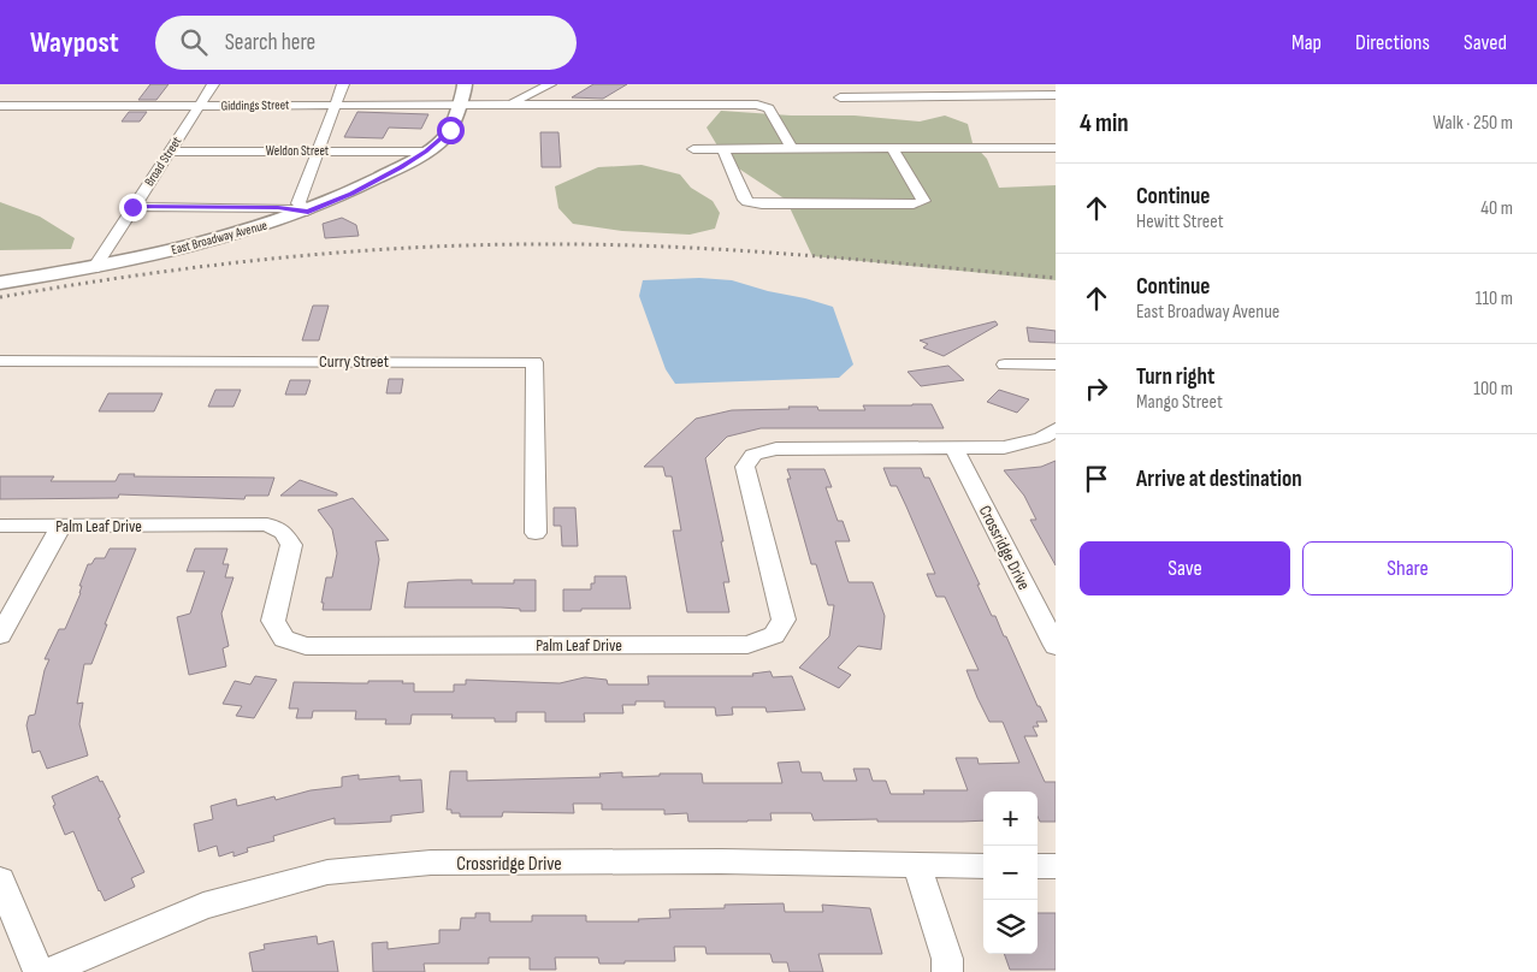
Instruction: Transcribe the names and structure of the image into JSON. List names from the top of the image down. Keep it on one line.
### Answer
{"streets":{"main road":["East Broadway Avenue"],"street":["Giddings Street","Weldon Street","Broad Street","Curry Street","Palm Leaf Drive","Crossridge Drive"]},"crossings":[["Giddings Street","Broad Street"],["Giddings Street","East Broadway Avenue"],["Weldon Street","Broad Street"],["Weldon Street","East Broadway Avenue"],["Broad Street","East Broadway Avenue"],["Palm Leaf Drive","Crossridge Drive"]],"page":{"header":"Waypost","search":"Search here","nav":["Map","Directions","Saved"],"heading":["4 min","Walk · 250 m"],"list":[["Continue","Hewitt Street","40 m"],["Continue","East Broadway Avenue","110 m"],["Turn right","Mango Street","100 m"],"Arrive at destination"],"buttons":["Save","Share"],"map_buttons":["+","−"]}}
